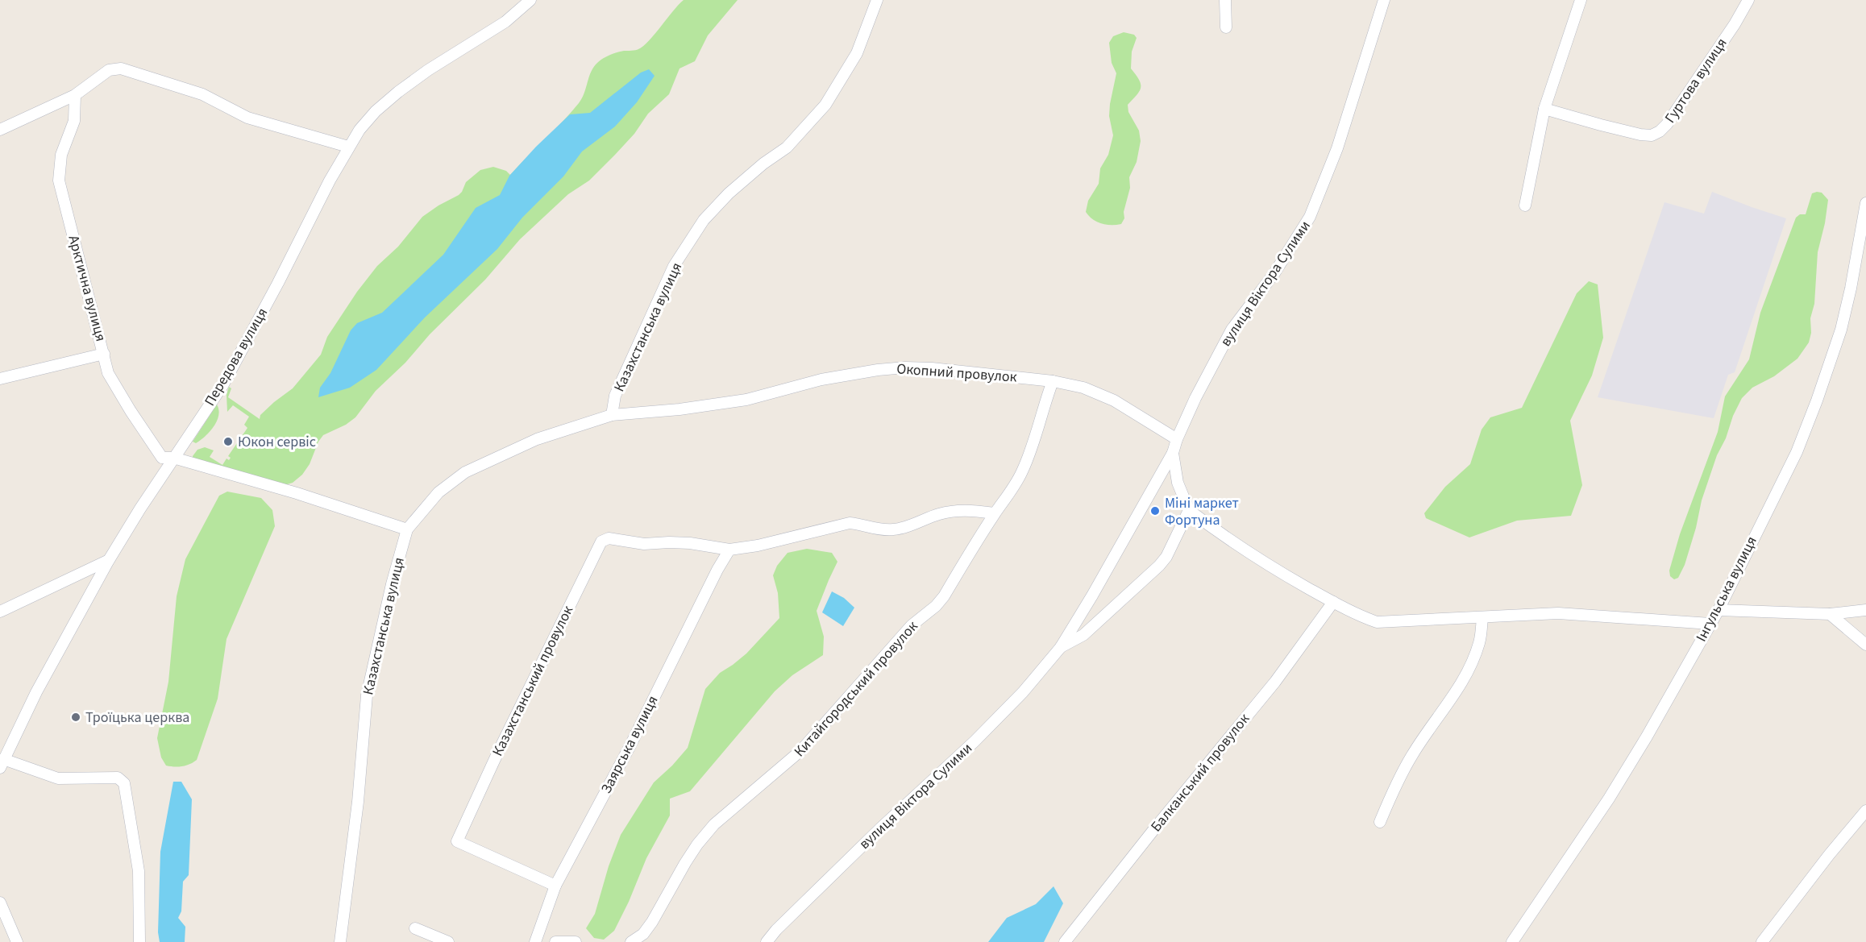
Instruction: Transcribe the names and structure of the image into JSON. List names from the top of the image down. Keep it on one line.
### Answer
{"streets":{"street":["Гуртова вулиця","вулиця Віктора Сулими","Арктична вулиця","Казахстанська вулиця","Передова вулиця","Окопний провулок","Інгульська вулиця","Казахстанський провулок","Китайгородський провулок","Заярська вулиця","Балканський провулок"]},"crossings":[["вулиця Віктора Сулими","Окопний провулок"],["Арктична вулиця","Передова вулиця"],["Казахстанська вулиця","Окопний провулок"],["Окопний провулок","Китайгородський провулок"],["Казахстанський провулок","Заярська вулиця"]],"places":["Юкон сервіс","Міні маркет Фортуна","Троїцька церква"]}
